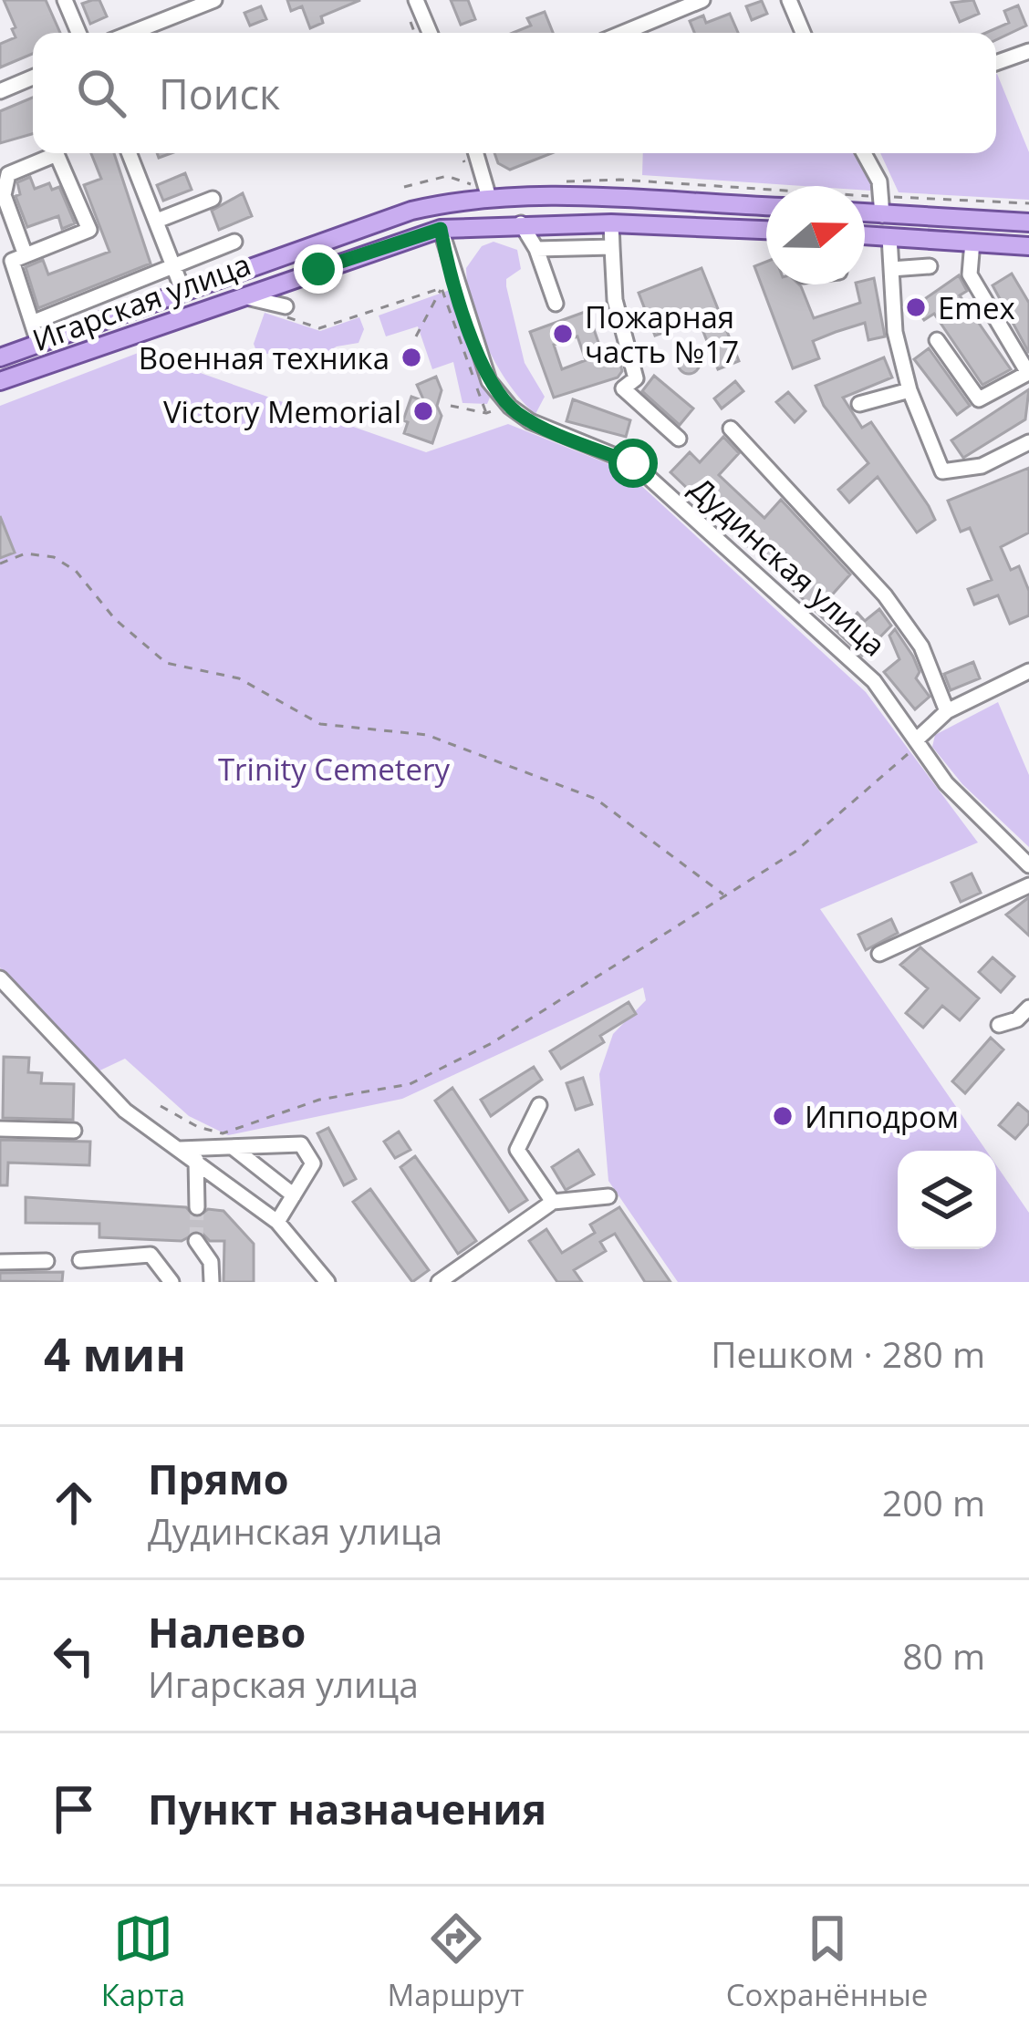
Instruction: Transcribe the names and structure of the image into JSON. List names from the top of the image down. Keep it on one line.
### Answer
{"streets":{"main road":["Игарская улица"],"street":["Дудинская улица"]},"parks":["Trinity Cemetery"],"places":["Emex","Пожарная часть №17","Военная техника","Victory Memorial","Ипподром"],"north":"right","page":{"search":"Поиск","heading":["4 мин","Пешком · 280 m"],"list":[["Прямо","Дудинская улица","200 m"],["Налево","Игарская улица","80 m"],"Пункт назначения"],"nav":["Карта","Маршрут","Сохранённые"]}}
